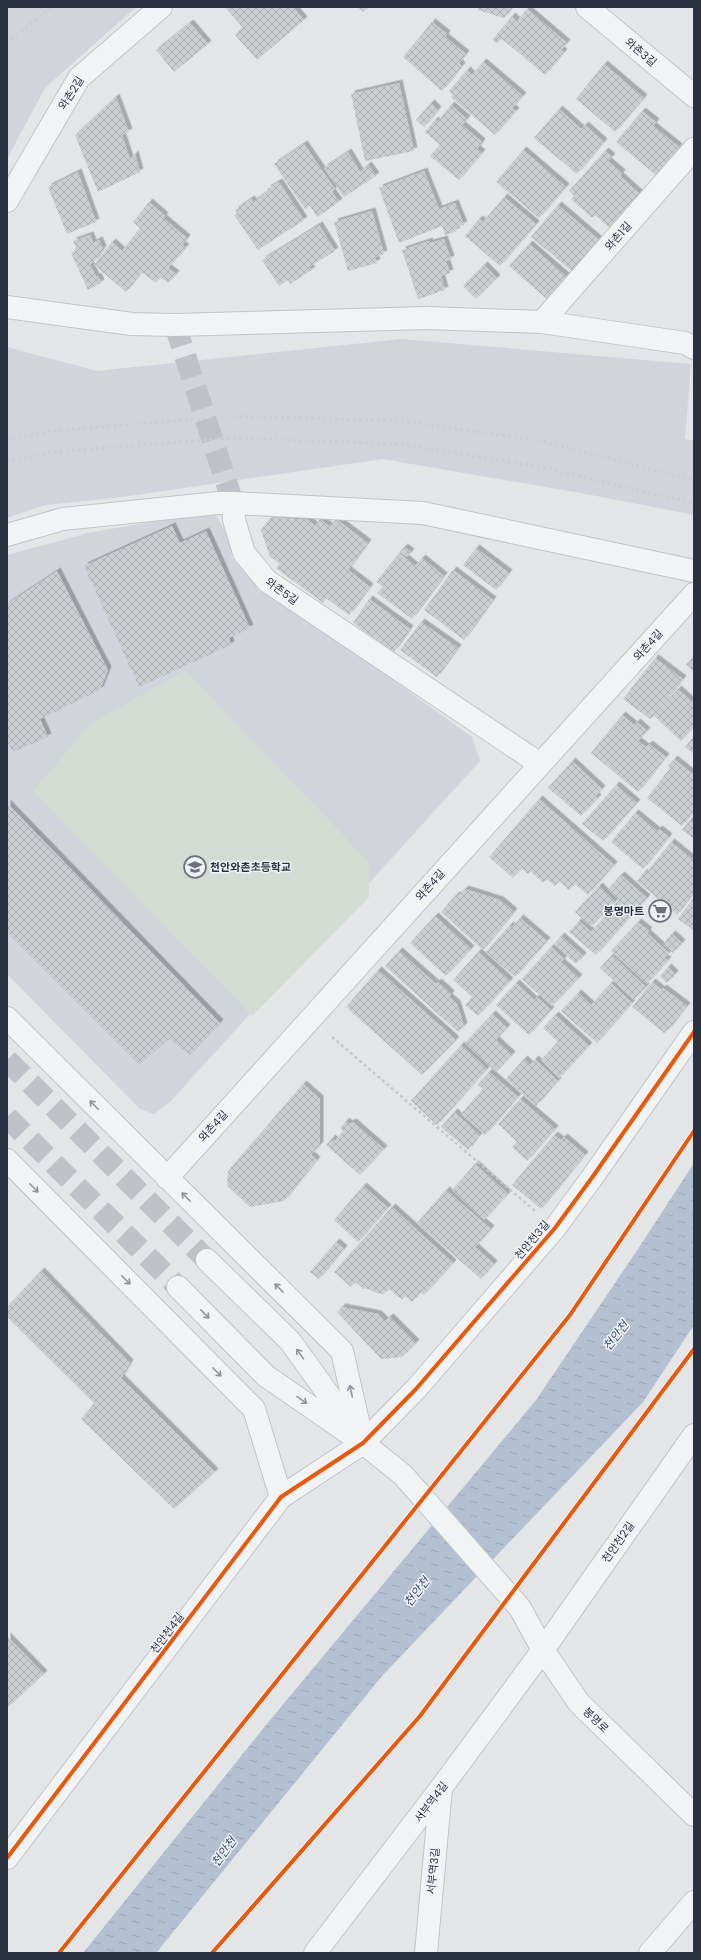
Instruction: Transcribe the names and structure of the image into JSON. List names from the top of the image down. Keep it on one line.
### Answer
{"streets":{"street":["와촌3길","와촌2길","와촌1길","와촌5길","와촌4길","천안천3길","천안천2길","천안천4길","봉명로","서부역4길","서부역3길"]},"crossings":[["와촌5길","와촌4길"],["천안천3길","천안천4길"],["천안천3길","봉명로"],["천안천2길","봉명로"],["천안천2길","서부역4길"],["천안천4길","봉명로"],["봉명로","서부역4길"],["서부역4길","서부역3길"]],"water":["천안천"],"places":{"school or university":["천안와촌초등학교"],"supermarket":["봉명마트"]}}
